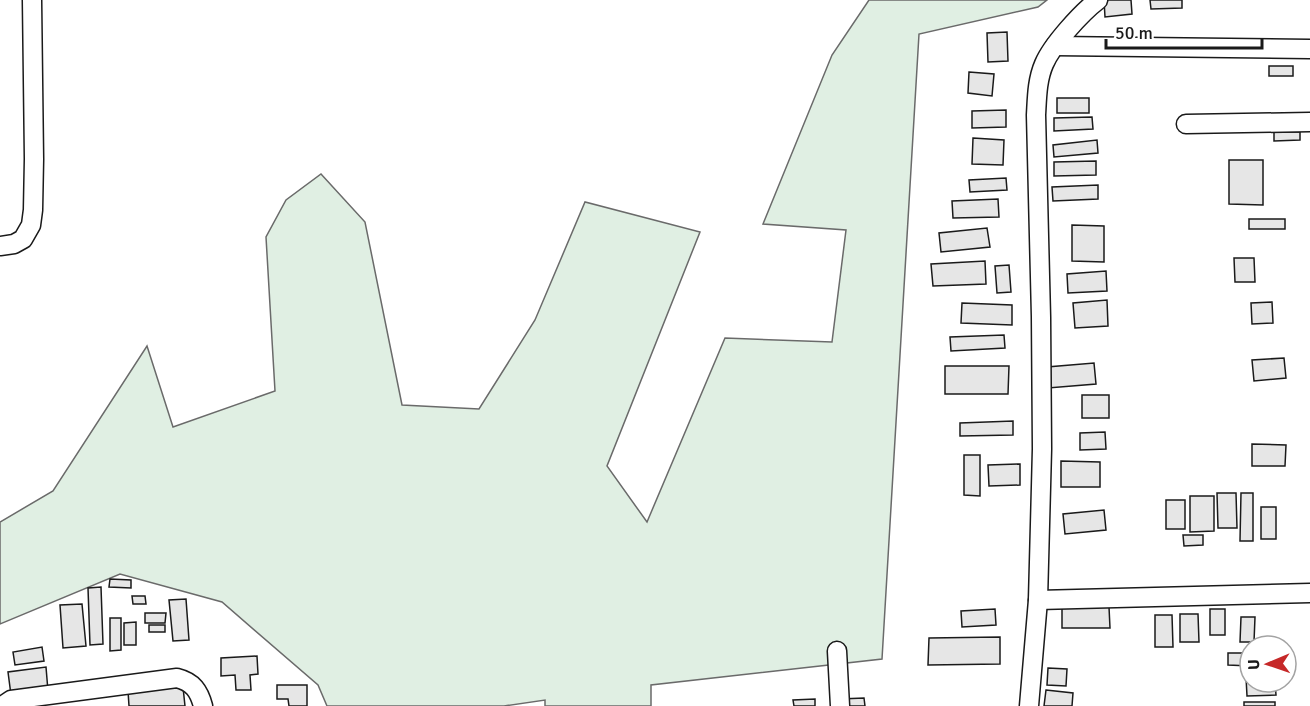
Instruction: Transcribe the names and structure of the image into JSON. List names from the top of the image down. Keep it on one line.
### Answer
{"scale_bar":"50 m","north":"left"}
